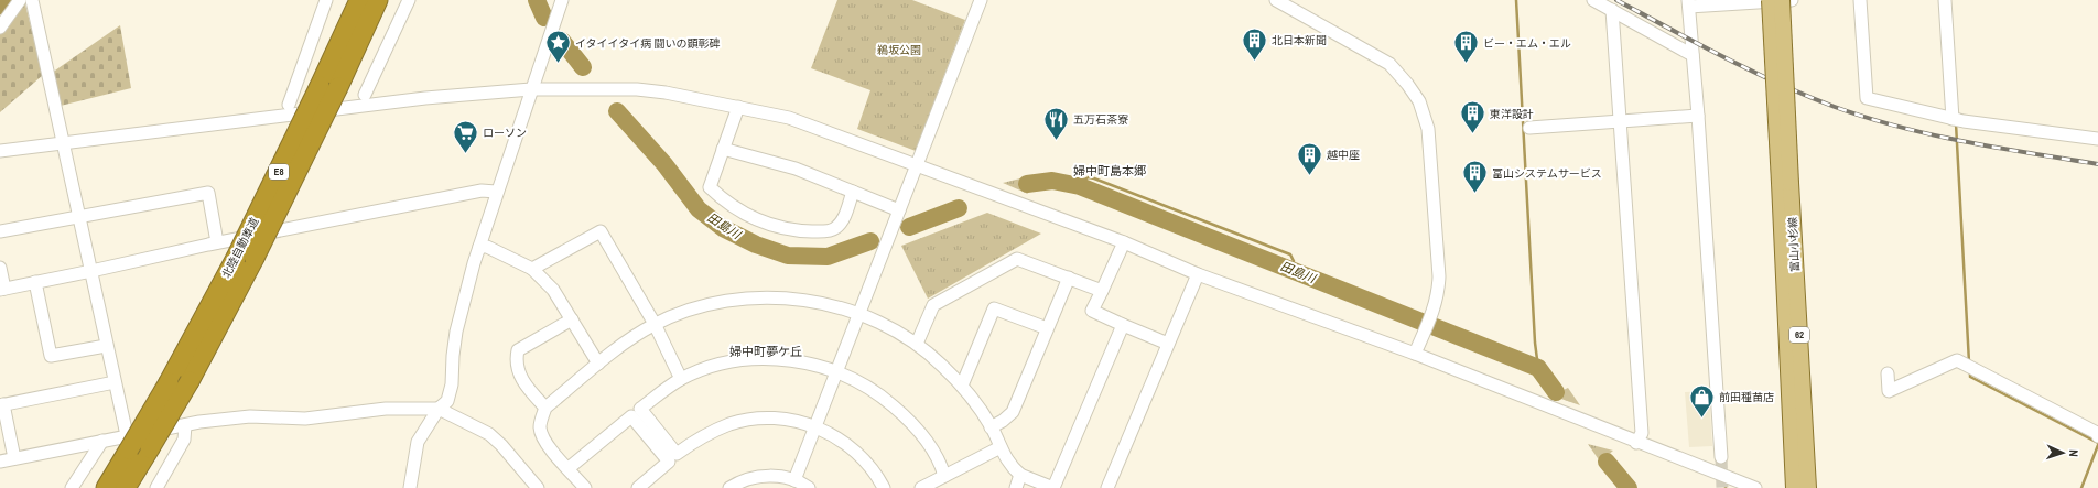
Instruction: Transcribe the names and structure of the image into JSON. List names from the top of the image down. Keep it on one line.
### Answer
{"streets":{"highway":["E8","北陸自動車道"],"main road":["富山小杉線","62"]},"districts":["婦中町島本郷","婦中町夢ケ丘"],"water":["田島川"],"parks":["鵜坂公園"],"places":{"building":["北日本新聞","ビー・エム・エル","東洋設計","越中座","富山システムサービス"],"place":["イタイイタイ病 闘いの顕彰碑"],"restaurant":["五万石茶寮"],"supermarket":["ローソン"],"shop":["前田種苗店"]},"north":"right"}
